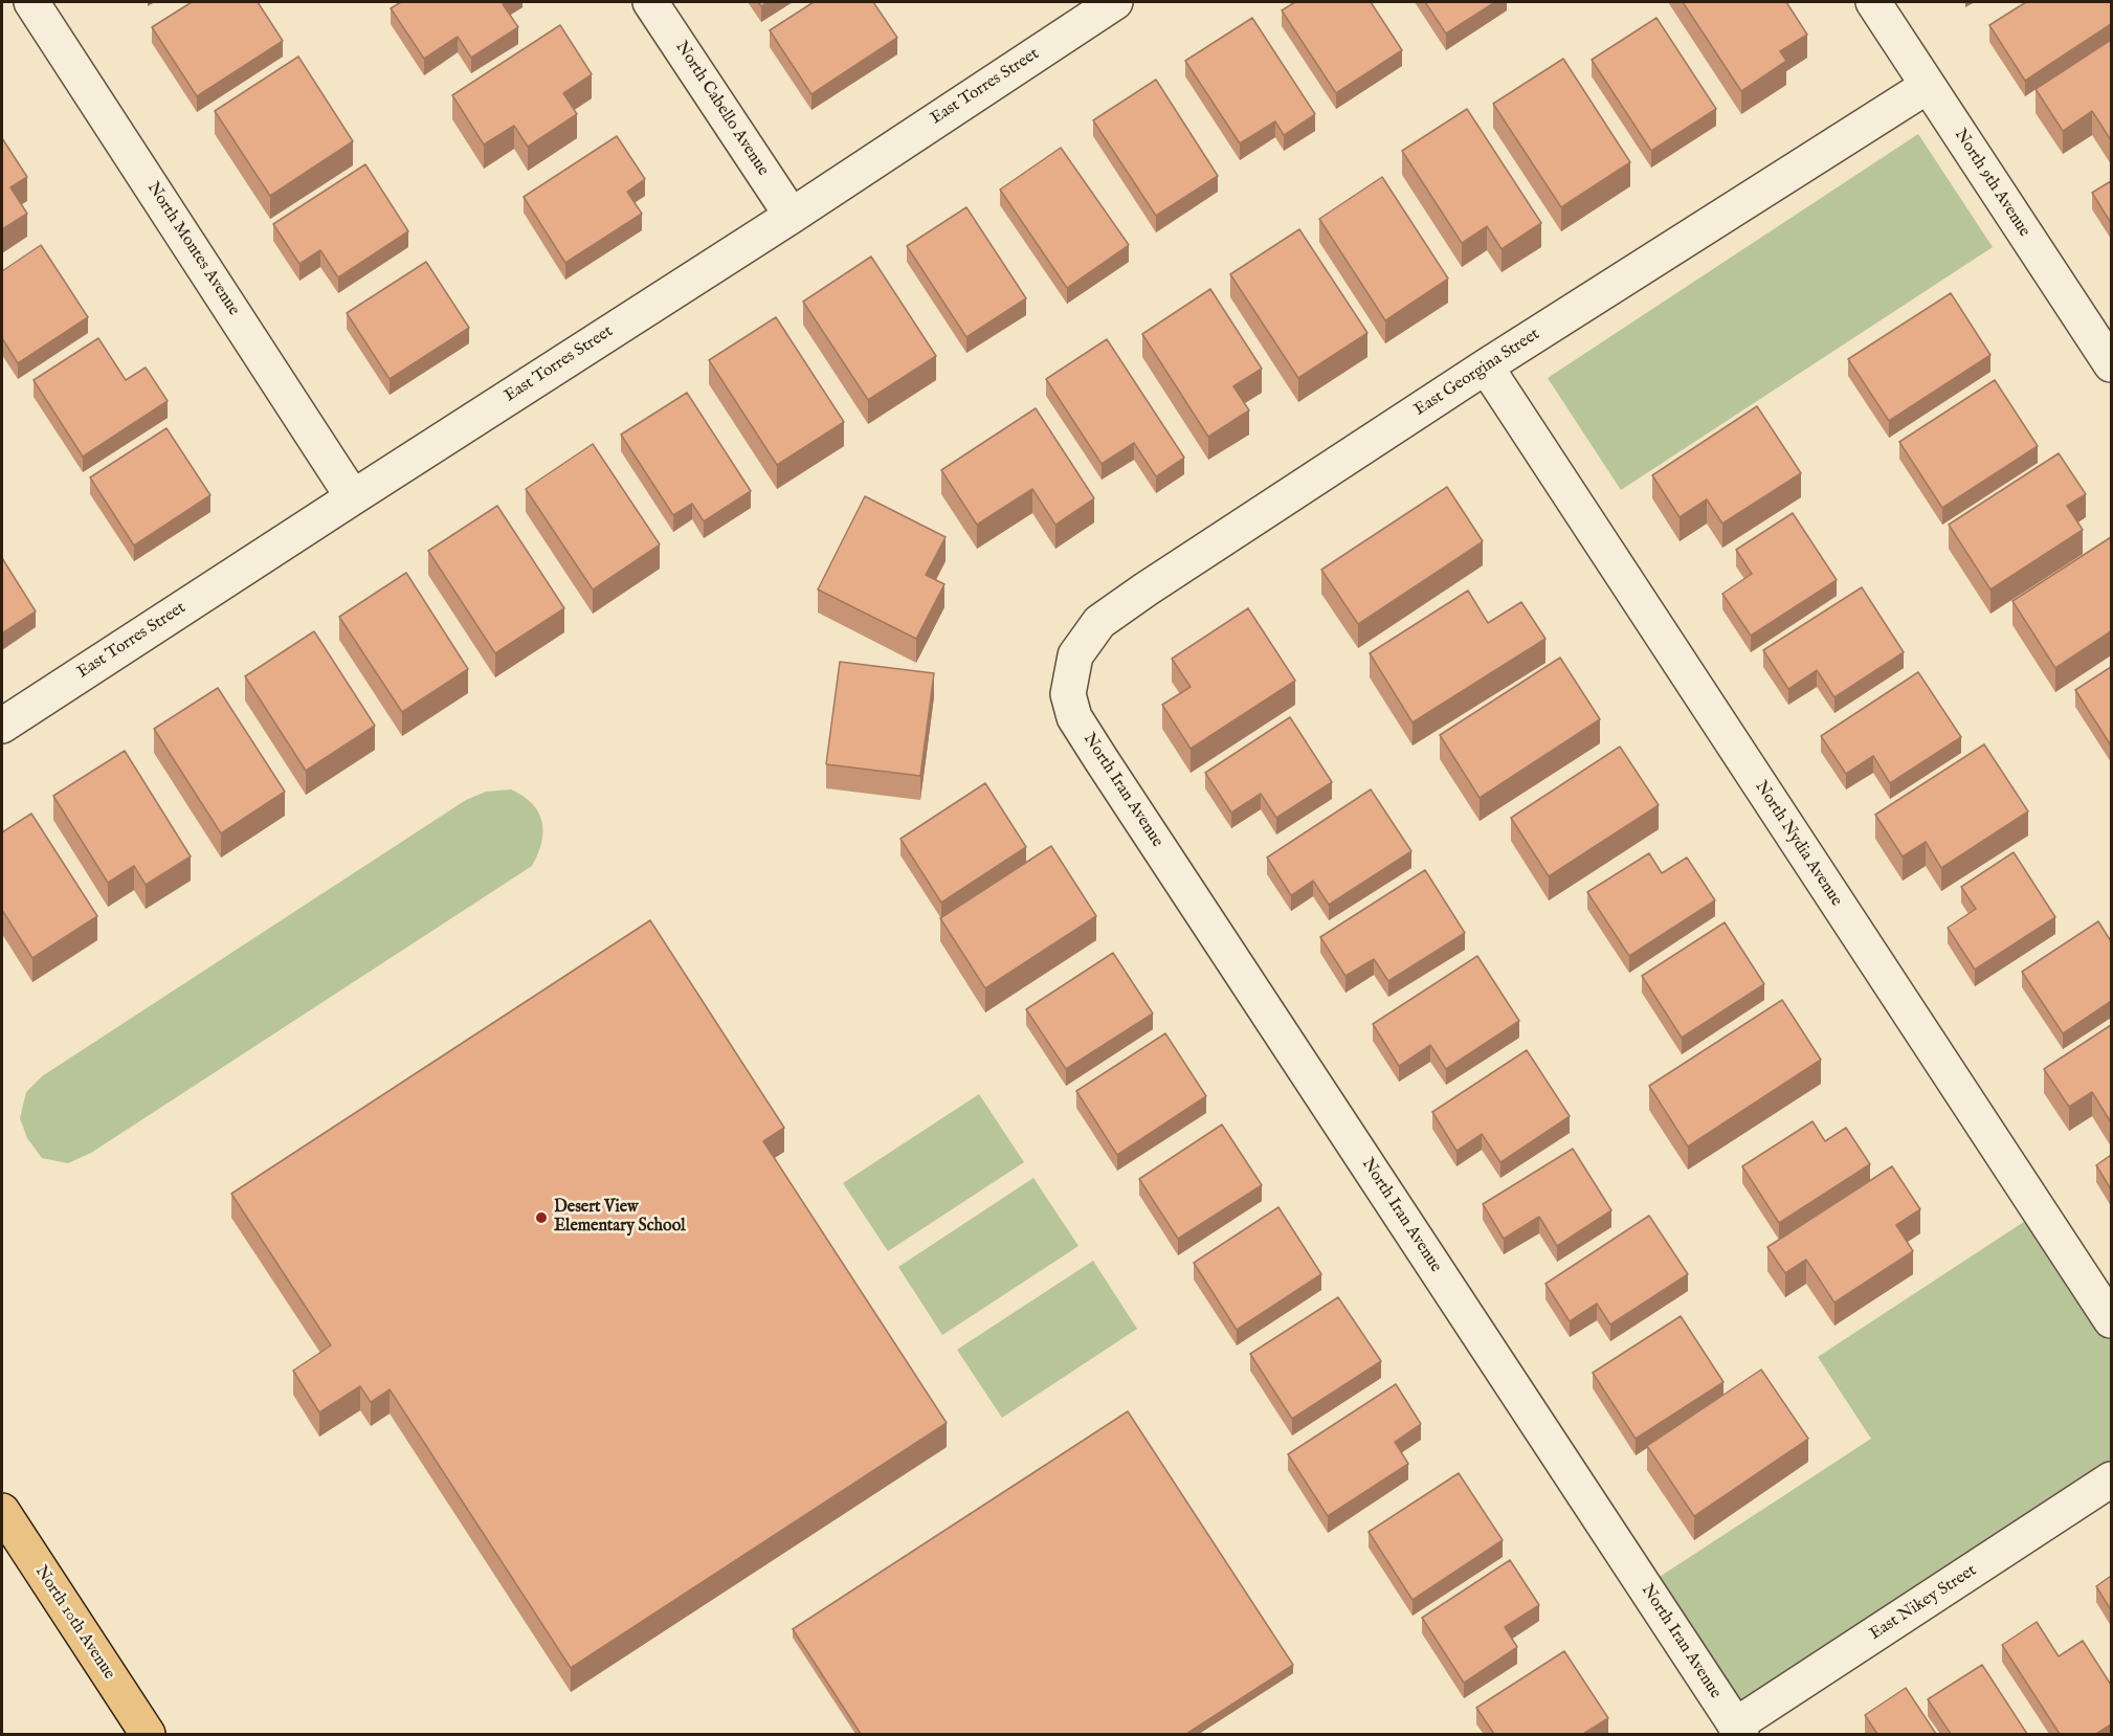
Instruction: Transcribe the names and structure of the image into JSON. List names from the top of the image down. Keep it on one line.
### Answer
{"streets":{"main road":["North 10th Avenue"],"street":["East Torres Street","North Cabello Avenue","North 9th Avenue","North Montes Avenue","East Georgina Street","North Iran Avenue","North Nydia Avenue","East Nikey Street"]},"crossings":[["East Torres Street","North Cabello Avenue"],["East Torres Street","North Montes Avenue"],["North 9th Avenue","East Georgina Street"],["East Georgina Street","North Iran Avenue"],["East Georgina Street","North Nydia Avenue"],["North Iran Avenue","East Nikey Street"]],"places":["Desert View Elementary School"]}
